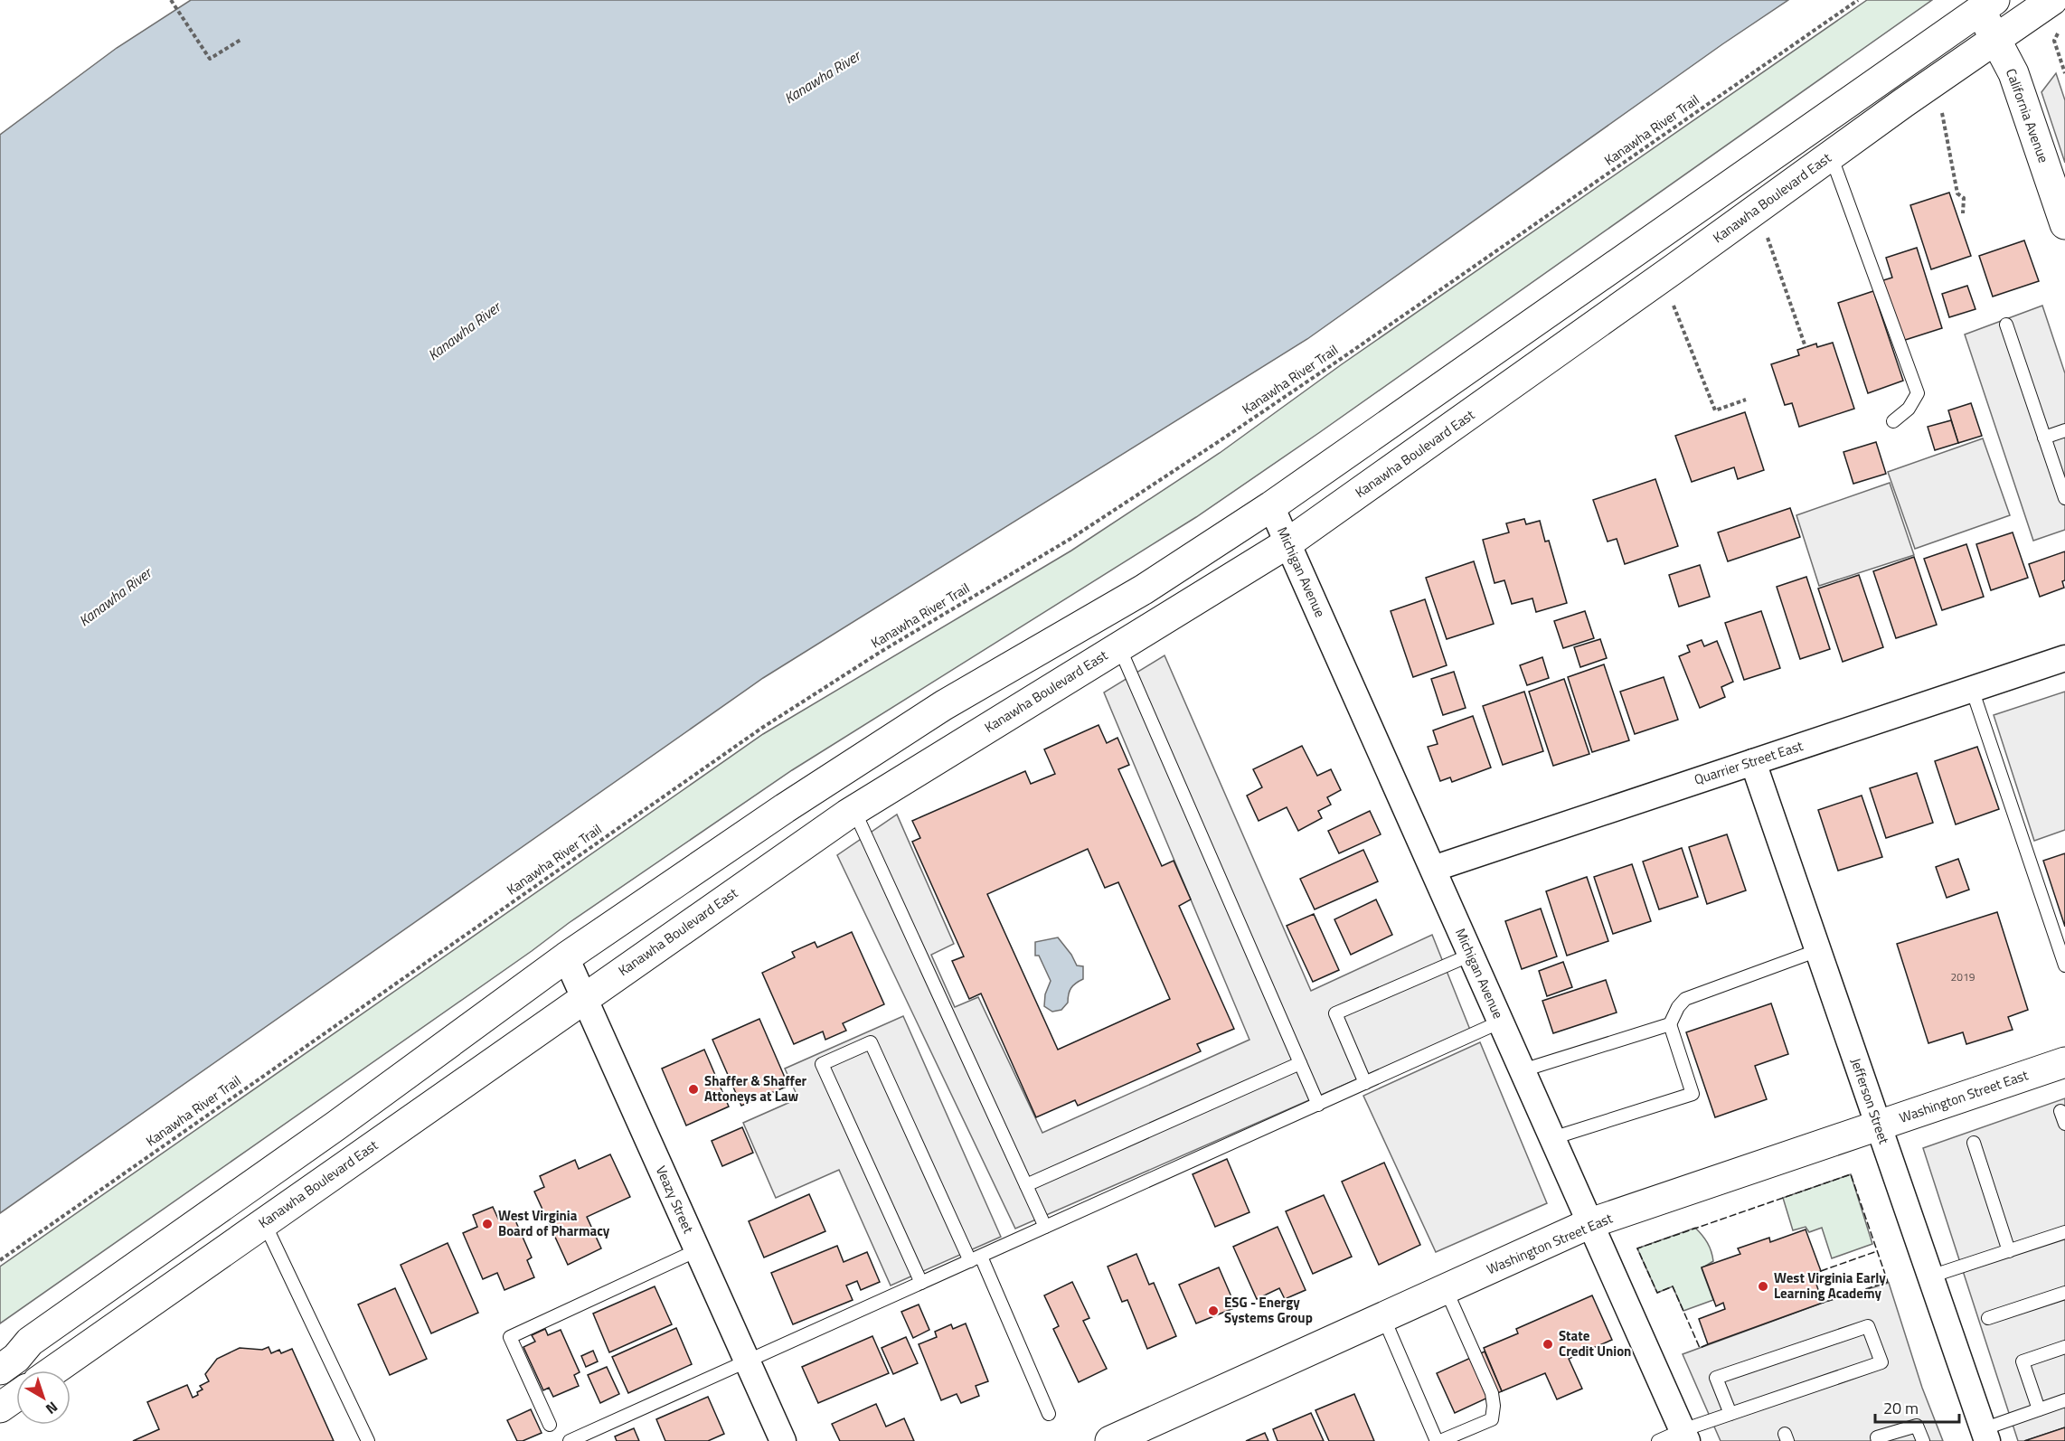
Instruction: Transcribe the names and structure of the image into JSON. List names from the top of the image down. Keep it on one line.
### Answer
{"streets":{"main road":["California Avenue","Kanawha Boulevard East","Washington Street East"],"street":["Michigan Avenue","Quarrier Street East","Jefferson Street","Veazy Street"],"path":["Kanawha River Trail"]},"crossings":[["California Avenue","Kanawha Boulevard East"],["Kanawha Boulevard East","Michigan Avenue"],["Kanawha Boulevard East","Veazy Street"],["Michigan Avenue","Quarrier Street East"],["Michigan Avenue","Washington Street East"],["Quarrier Street East","Jefferson Street"],["Washington Street East","Jefferson Street"]],"water":["Kanawha River"],"places":["Shaffer & Shaffer Attoneys at Law","West Virginia Board of Pharmacy","West Virginia Early Learning Academy","ESG - Energy Systems Group","State Credit Union"],"house_numbers":["2019"],"scale_bar":"20 m","north":"bottom right"}
